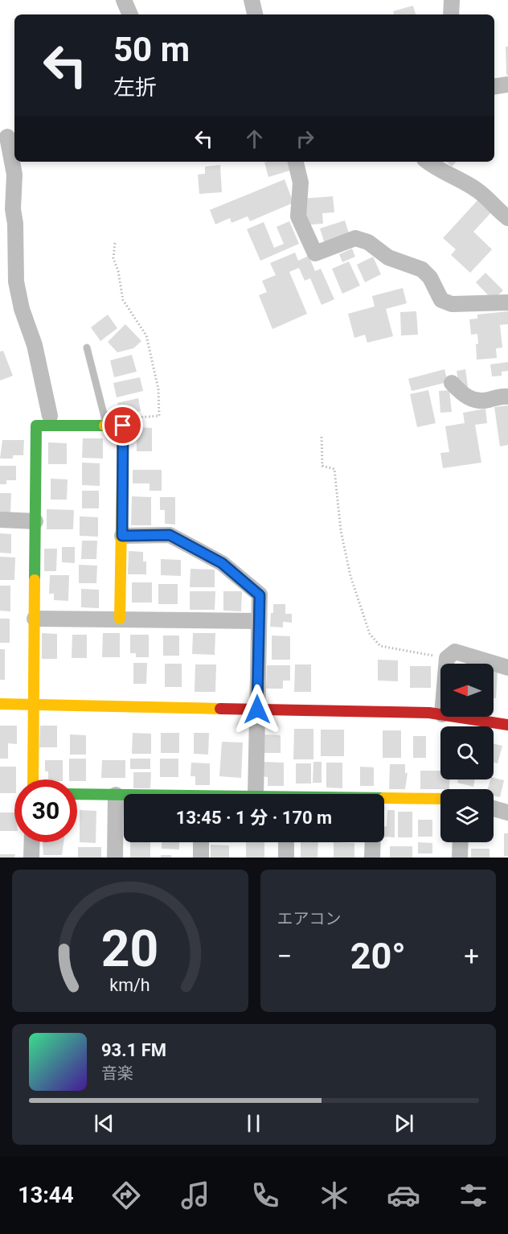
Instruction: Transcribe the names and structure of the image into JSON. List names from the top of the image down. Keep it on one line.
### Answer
{"north":"left","page":{"turn":["50 m","左折"],"limit":"30","trip":"13:45 · 1 分 · 170 m","tile":"エアコン","heat":["−","20°","+"],"song":["93.1 FM","音楽"],"tabs":"13:44","gauge":["20","km/h"]}}
